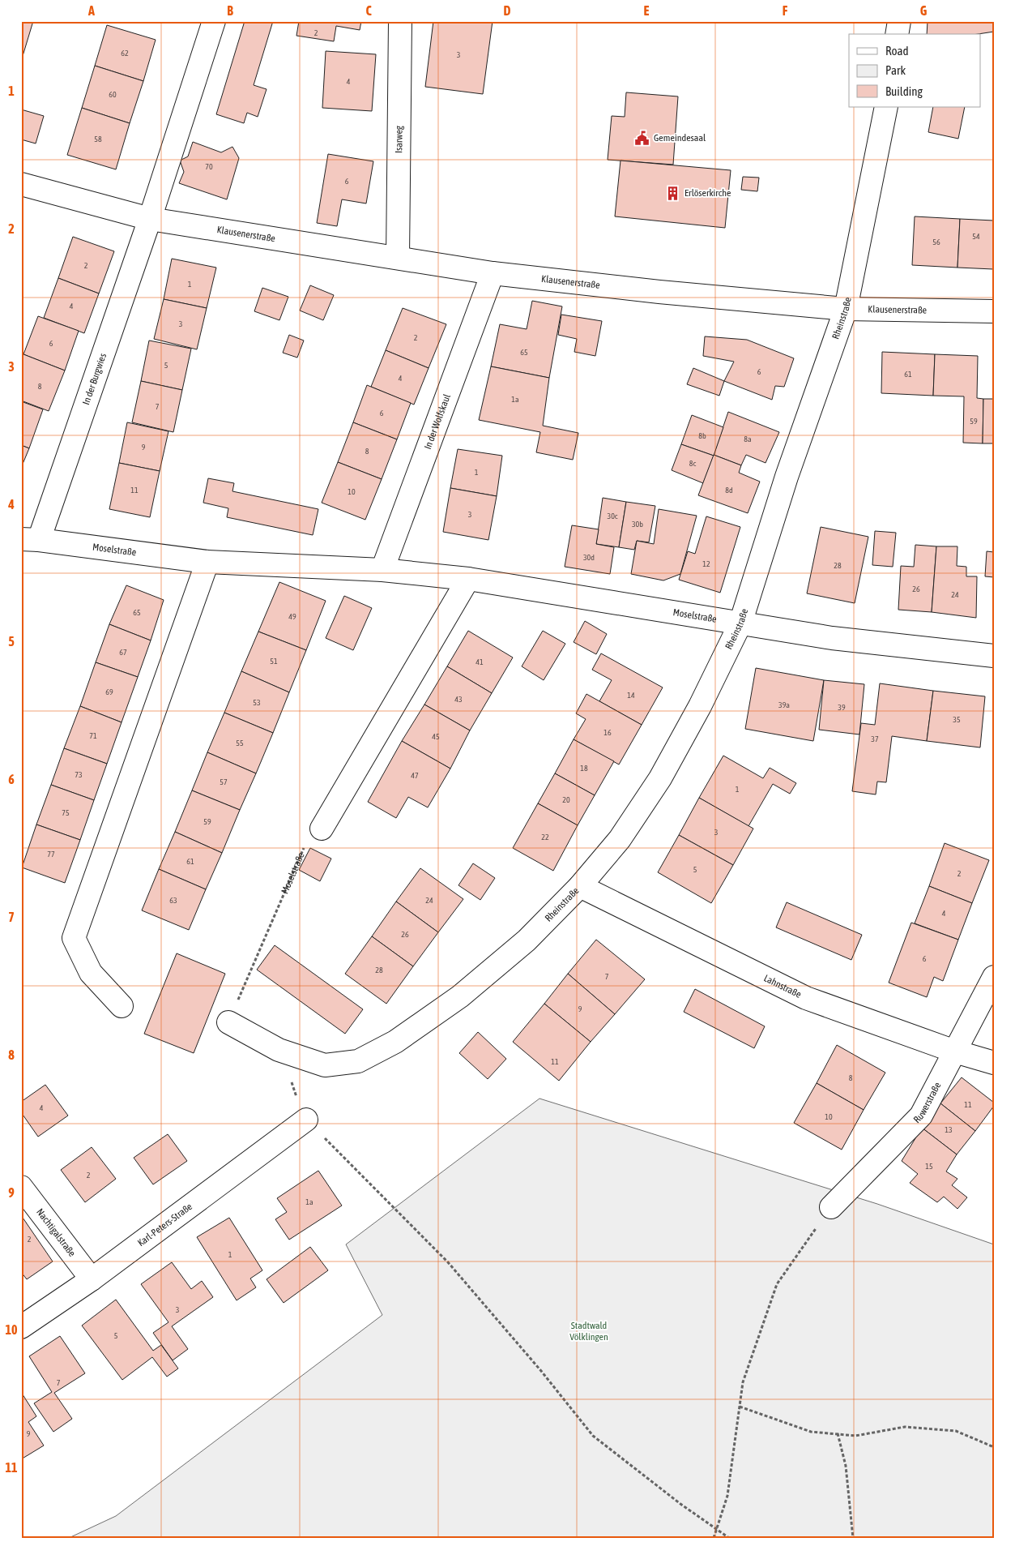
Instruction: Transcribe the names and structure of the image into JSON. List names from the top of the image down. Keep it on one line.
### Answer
{"streets":{"street":["Isarweg","Klausenerstraße","Rheinstraße","In der Burgwies","In der Wolfskaul","Moselstraße","Lahnstraße","Ruwerstraße","Karl-Peters-Straße","Nachtigalstraße"]},"crossings":[["Isarweg","Klausenerstraße"],["Klausenerstraße","Rheinstraße"],["Klausenerstraße","In der Burgwies"],["Klausenerstraße","In der Wolfskaul"],["Rheinstraße","Moselstraße"],["Rheinstraße","Lahnstraße"],["In der Burgwies","Moselstraße"],["In der Wolfskaul","Moselstraße"],["Lahnstraße","Ruwerstraße"],["Karl-Peters-Straße","Nachtigalstraße"]],"parks":["Stadtwald Völklingen"],"places":{"public building":["Gemeindesaal"],"building":["Erlöserkirche"]},"house_numbers":["2","62","3","4","60","58","70","6","54","56","2","1","4","3","2","6","65","5","6","61","4","8","1a","7","6","59","8b","8a","9","8","8c","1","11","8d","10","3","30c","30b","30d","12","28","26","24","65","49","67","51","41","69","14","43","53","39a","39","35","16","71","45","37","55","18","73","47","57","1","20","75","59","3","22","77","61","5","2","63","24","4","26","6","28","7","9","11","8","11","4","10","13","15","2","1a","2","1","3","5","7","9"],"legend":["Road","Park","Building"],"grid":{"columns":["A","B","C","D","E","F","G"],"rows":["1","2","3","4","5","6","7","8","9","10","11"]}}
